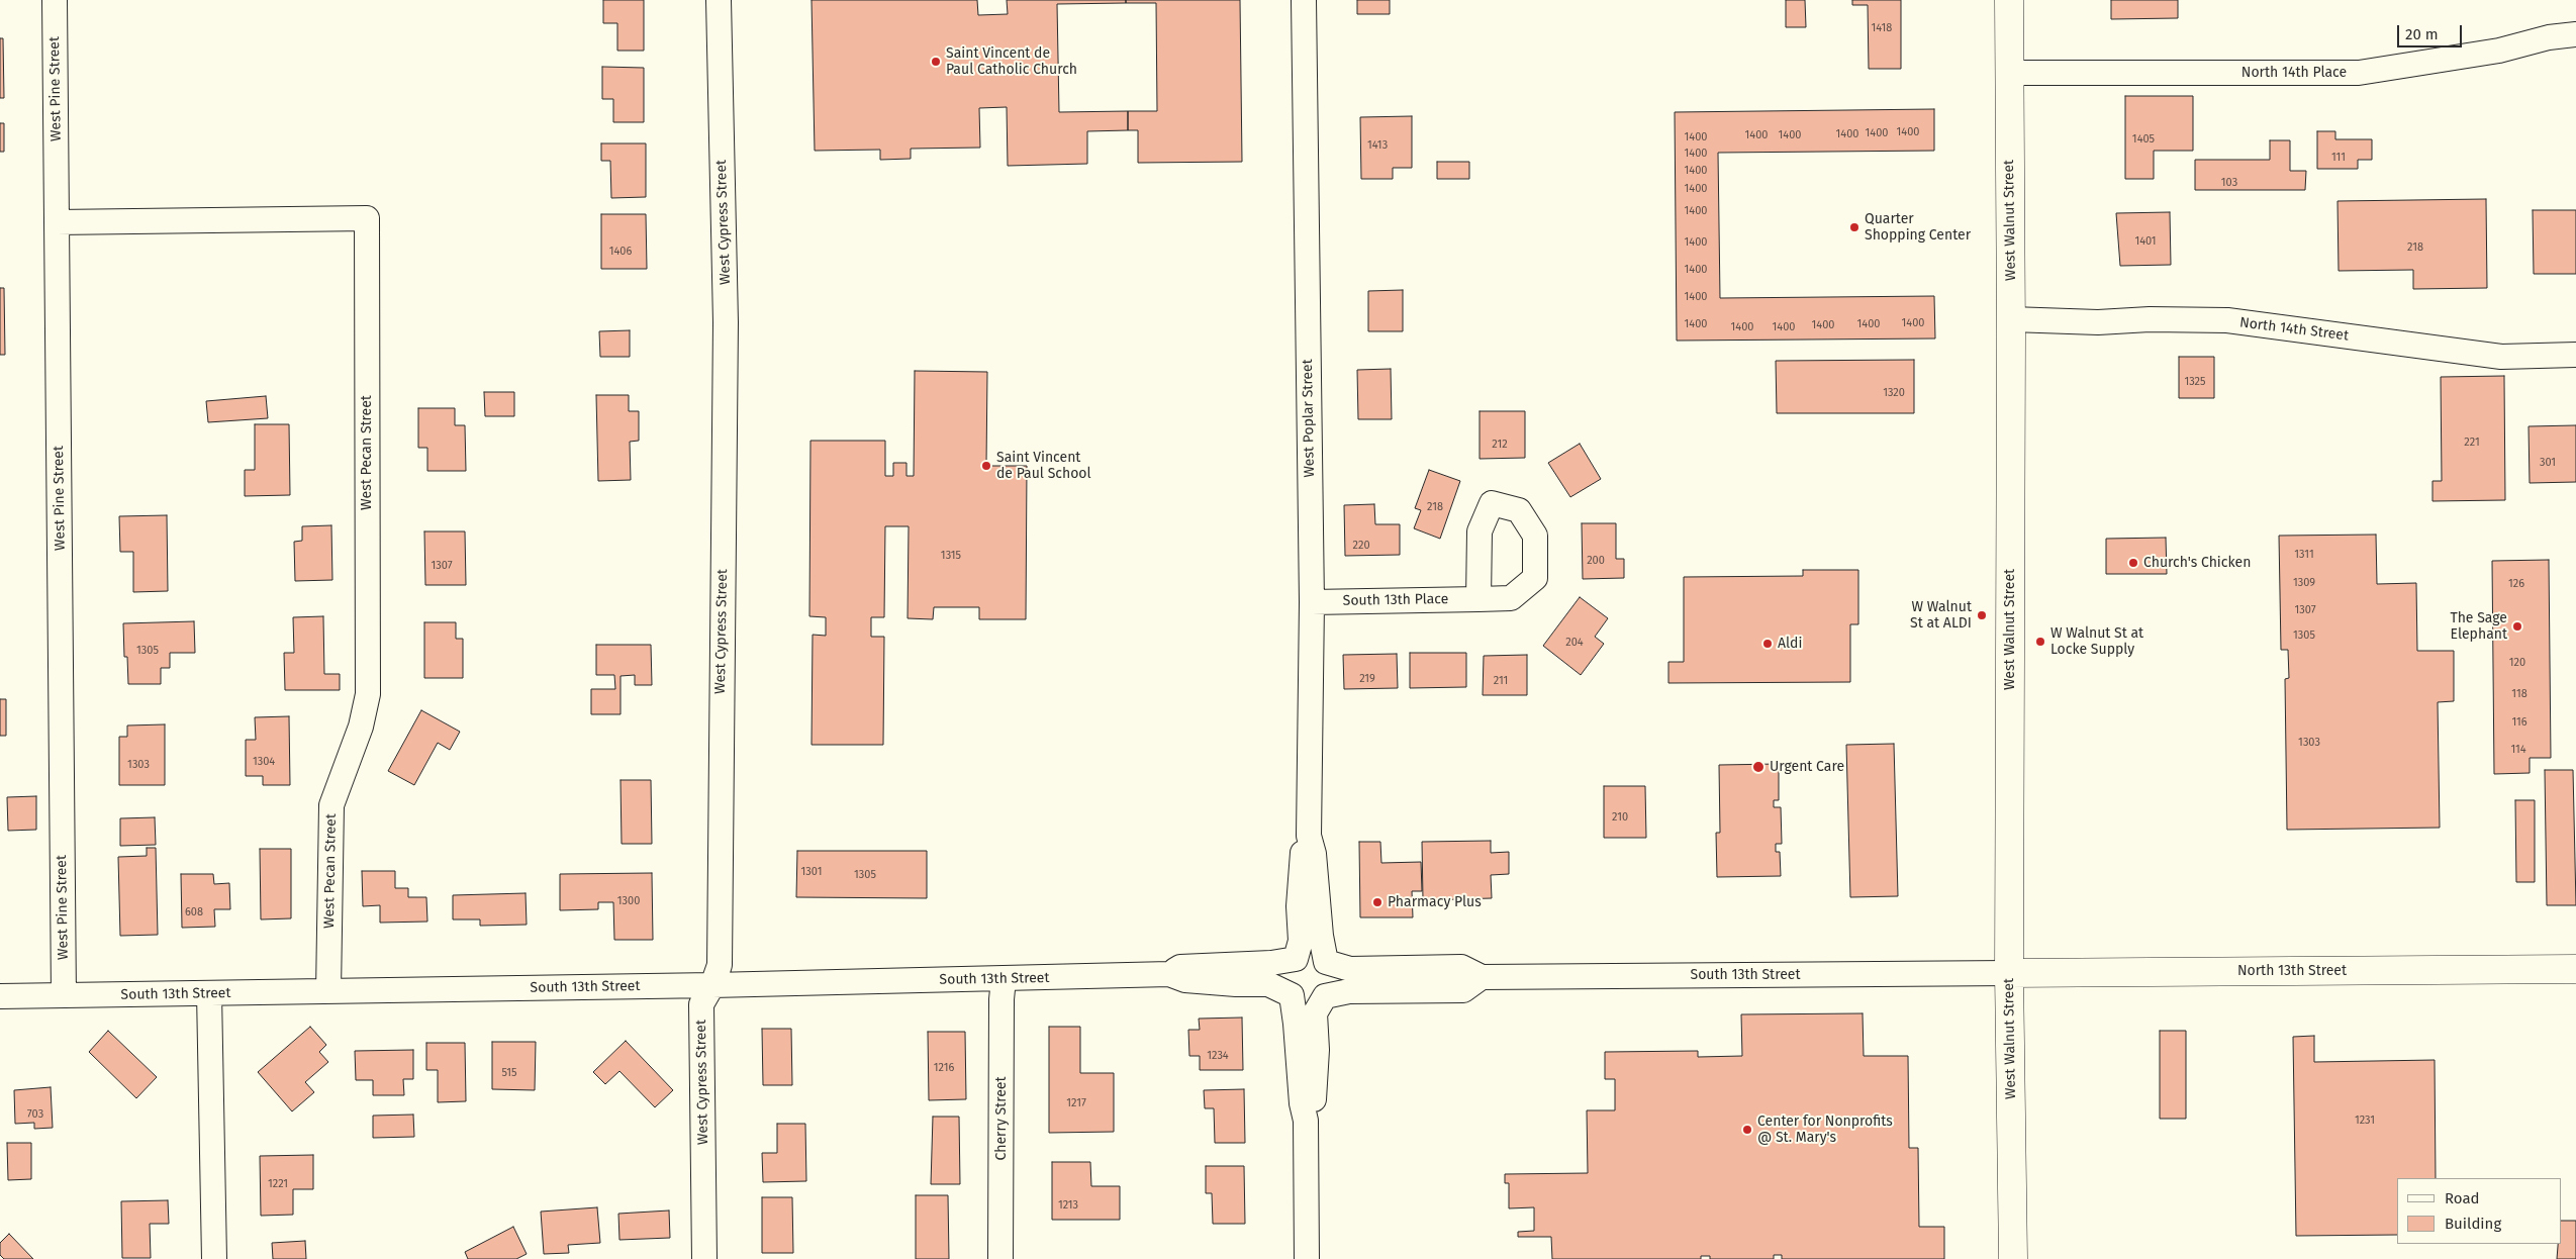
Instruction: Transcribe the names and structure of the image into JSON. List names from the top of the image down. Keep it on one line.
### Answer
{"streets":{"main road":["West Walnut Street","North 13th Street"],"street":["North 14th Place","West Pine Street","West Cypress Street","North 14th Street","West Poplar Street","West Pecan Street","South 13th Place","South 13th Street","Cherry Street"]},"crossings":[["North 14th Place","West Walnut Street"],["West Pine Street","West Pecan Street"],["West Pine Street","South 13th Street"],["West Walnut Street","North 14th Street"],["West Walnut Street","North 13th Street"],["West Walnut Street","South 13th Street"],["West Cypress Street","South 13th Street"],["West Poplar Street","South 13th Place"],["West Poplar Street","South 13th Street"],["West Pecan Street","South 13th Street"],["North 13th Street","South 13th Street"],["South 13th Street","Cherry Street"]],"places":["Saint Vincent de Paul Catholic Church","Quarter Shopping Center","Saint Vincent de Paul School","Church's Chicken","W Walnut St at ALDI","The Sage Elephant","W Walnut St at Locke Supply","Aldi","Urgent Care","Pharmacy Plus","Center for Nonprofits @ St. Mary's"],"house_numbers":["1418","1400","1400","1400","1400","1400","1400","1405","1413","1400","111","1400","103","1400","1400","1401","1400","218","1406","1400","1400","1400","1400","1400","1400","1400","1400","1325","1320","221","212","301","218","220","1311","1315","200","1307","1309","126","1307","1305","204","1305","120","219","211","118","116","1303","114","1304","1303","210","1301","1305","1300","608","1234","1216","515","1217","703","1231","1221","1213"],"legend":["Road","Building"],"scale_bar":"20 m"}
